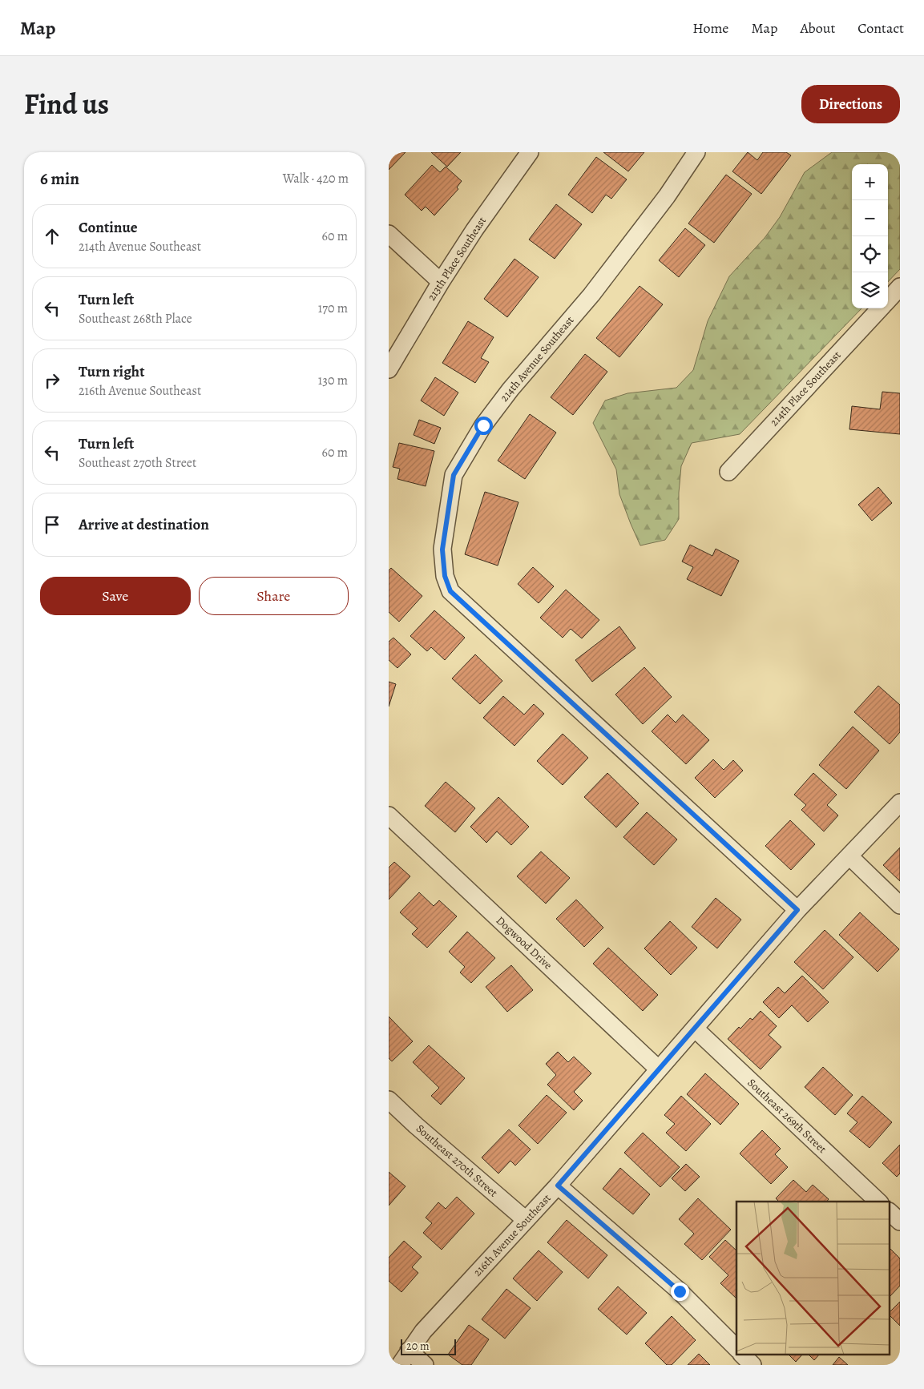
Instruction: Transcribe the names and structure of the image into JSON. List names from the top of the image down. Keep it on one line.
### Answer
{"streets":{"street":["213th Place Southeast","214th Avenue Southeast","214th Place Southeast","Dogwood Drive","Southeast 269th Street","Southeast 270th Street","216th Avenue Southeast"]},"crossings":[["214th Avenue Southeast","216th Avenue Southeast"],["Dogwood Drive","216th Avenue Southeast"],["Southeast 269th Street","216th Avenue Southeast"],["Southeast 270th Street","216th Avenue Southeast"]],"scale_bar":"20 m","page":{"header":"Map","nav":["Home","Map","About","Contact"],"title":"Find us","buttons":["Directions",["Save","Share"]],"heading":["6 min","Walk · 420 m"],"map_buttons":["+","−"],"list":[["Continue","214th Avenue Southeast","60 m"],["Turn left","Southeast 268th Place","170 m"],["Turn right","216th Avenue Southeast","130 m"],["Turn left","Southeast 270th Street","60 m"],"Arrive at destination"],"scale":"20 m"}}
